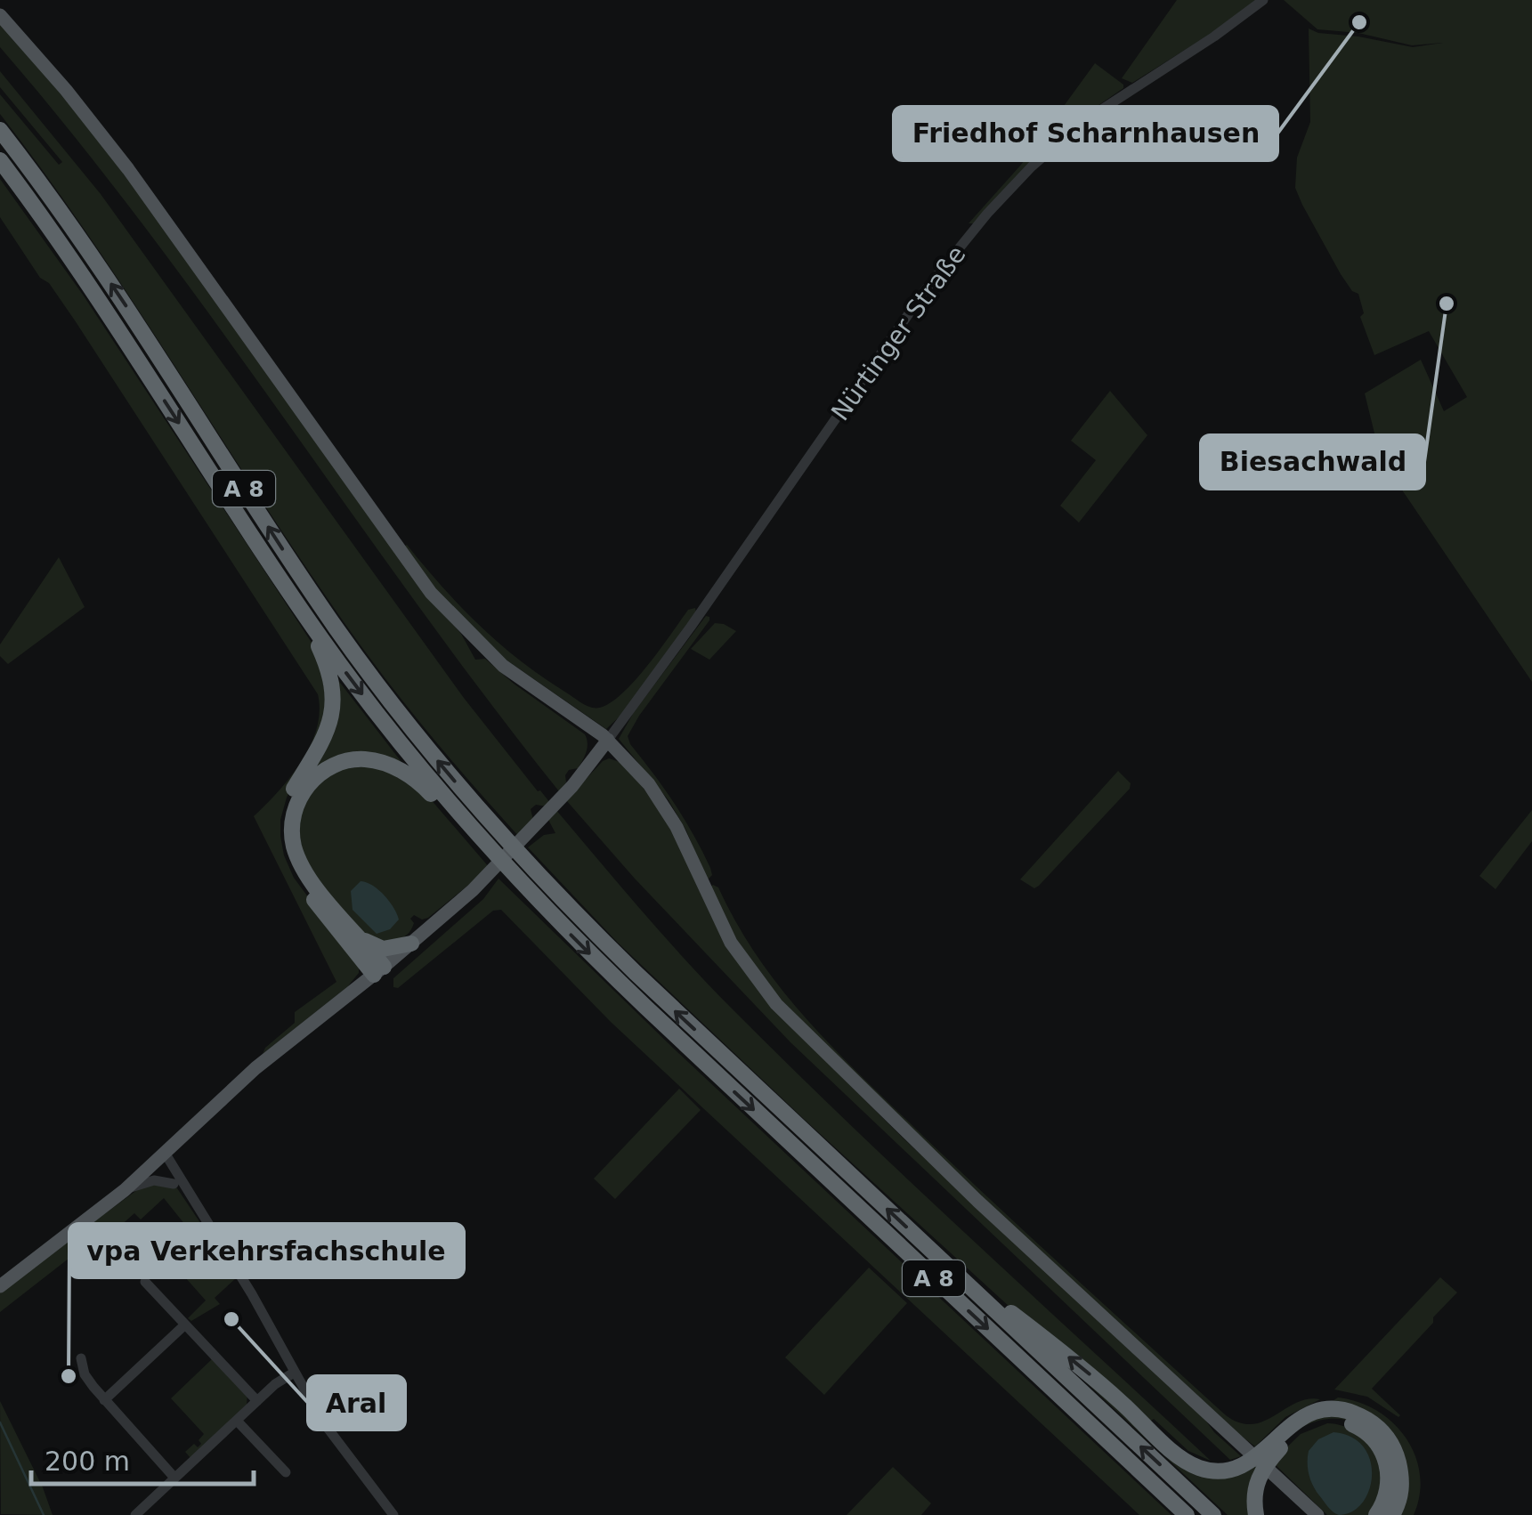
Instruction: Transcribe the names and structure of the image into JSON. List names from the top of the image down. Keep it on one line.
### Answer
{"streets":{"highway":["A 8"],"street":["Nürtinger Straße"]},"places":["Friedhof Scharnhausen","Biesachwald","Aral","vpa Verkehrsfachschule"],"scale_bar":"200 m"}
